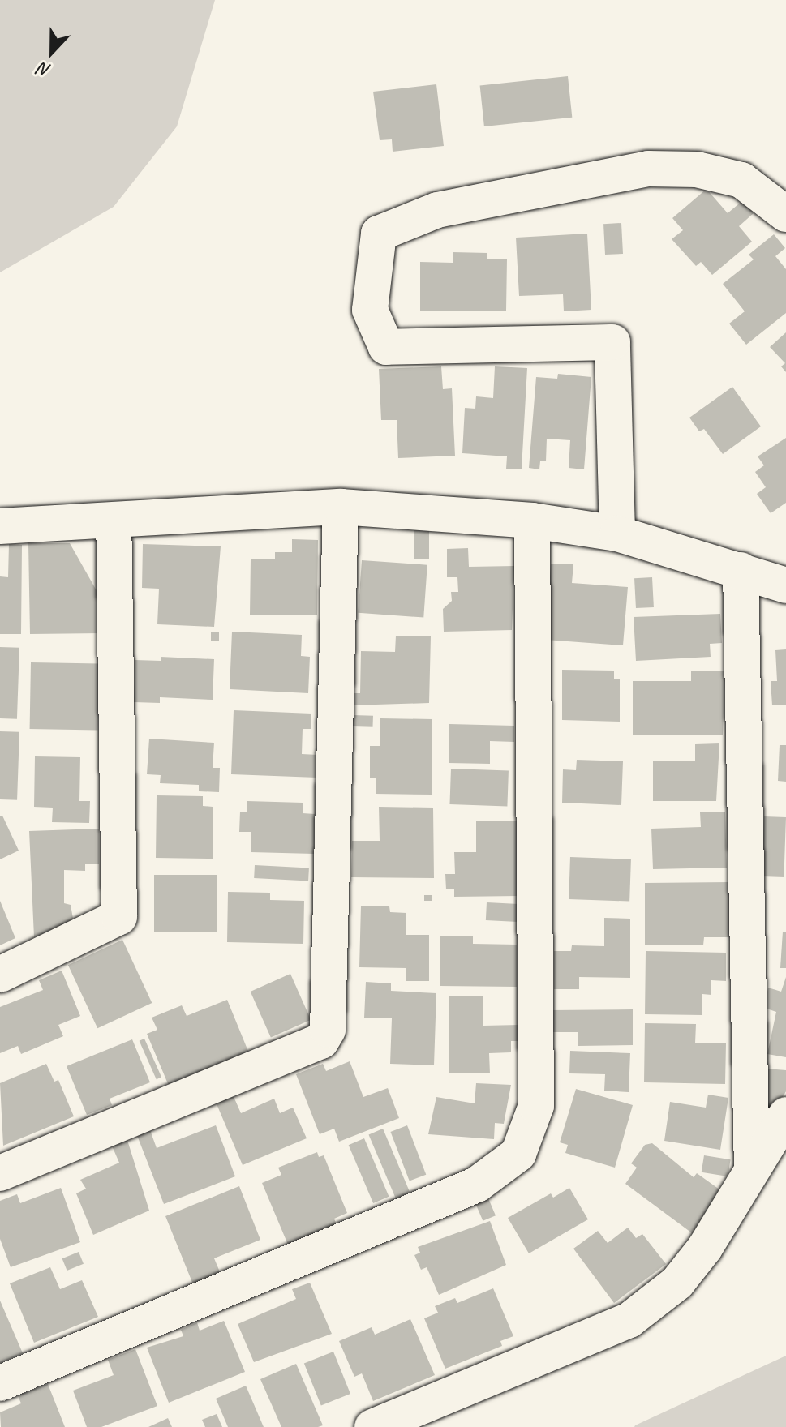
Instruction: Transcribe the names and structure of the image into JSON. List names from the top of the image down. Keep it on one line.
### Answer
{"north":"bottom"}
